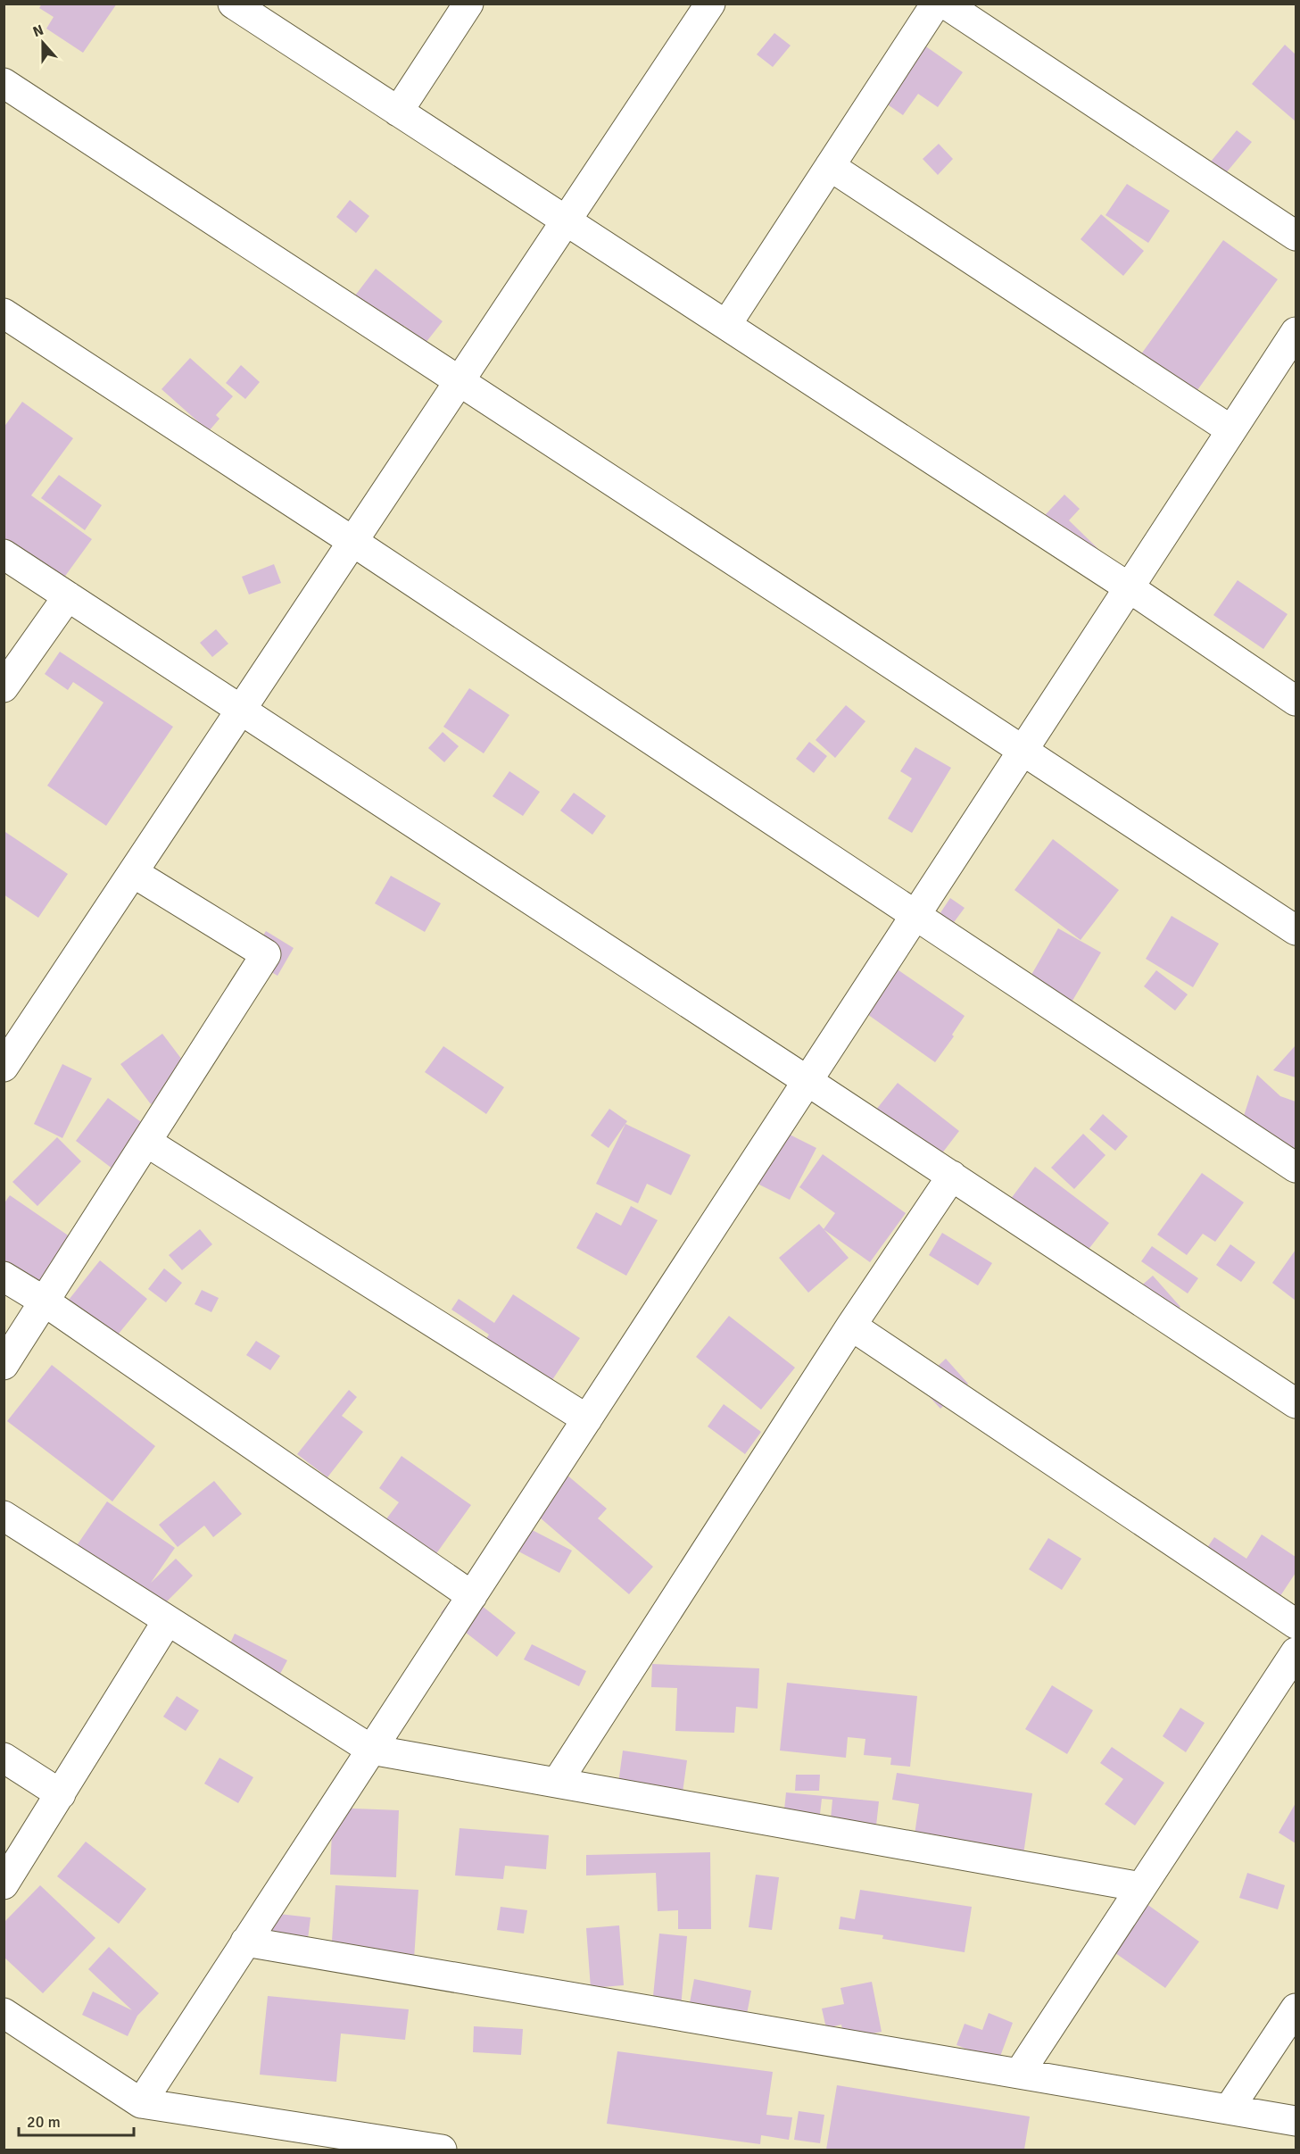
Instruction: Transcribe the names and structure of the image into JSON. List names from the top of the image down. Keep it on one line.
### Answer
{"scale_bar":"20 m","north":"top"}
